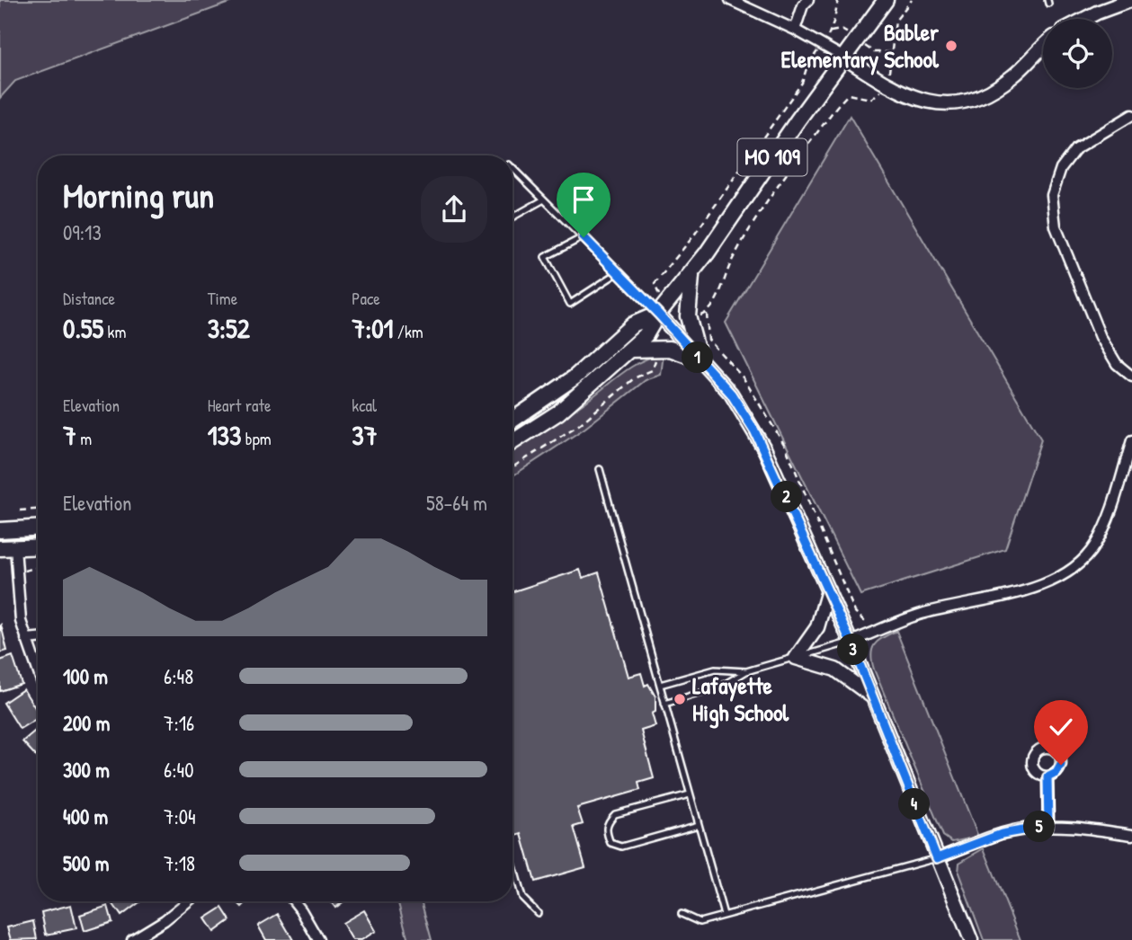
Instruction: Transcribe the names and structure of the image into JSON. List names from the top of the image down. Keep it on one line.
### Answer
{"streets":{"main road":["MO 109"]},"places":["Babler Elementary School","Lafayette High School"],"page":{"heading":["Morning run","09:13"],"stats":[["Distance","0.55 km"],["Time","3:52"],["Pace","7:01 /km"],["Elevation","7 m"],["Heart rate","133 bpm"],["kcal","37"]],"pins":["1","2","3","4","5"],"chart":["Elevation","58–64 m"],"list":[{"name":"100 m","note":"6:48"},{"name":"200 m","note":"7:16"},{"name":"300 m","note":"6:40"},{"name":"400 m","note":"7:04"},{"name":"500 m","note":"7:18"}]}}
